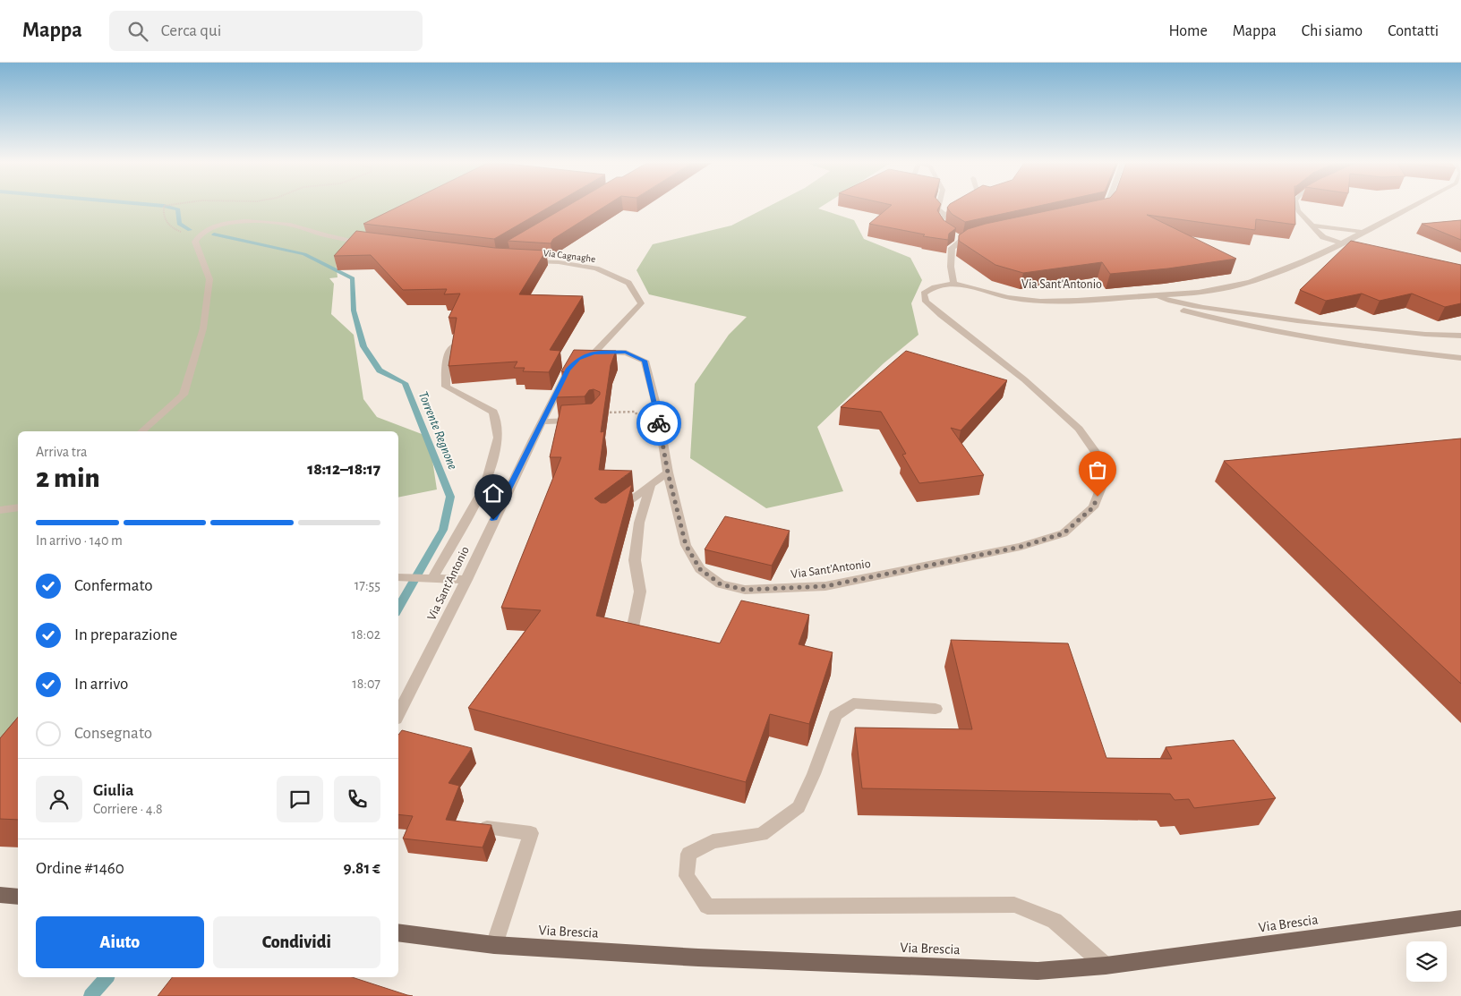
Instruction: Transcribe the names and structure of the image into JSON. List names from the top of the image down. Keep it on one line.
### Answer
{"streets":{"main road":["Via Brescia"],"street":["Via Cagnaghe","Via Sant'Antonio"]},"crossings":[["Via Cagnaghe","Via Sant'Antonio"]],"water":["Torrente Regnone"],"page":{"header":"Mappa","search":"Cerca qui","nav":["Home","Mappa","Chi siamo","Contatti"],"heading":["2 min","Arriva tra","18:12–18:17"],"panel":["Giulia","Corriere · 4.8","Ordine #1460","9.81 €"],"bar":"In arrivo · 140 m","list":[["Confermato","17:55"],["In preparazione","18:02"],["In arrivo","18:07"],"Consegnato"],"buttons":["Aiuto","Condividi"]}}
